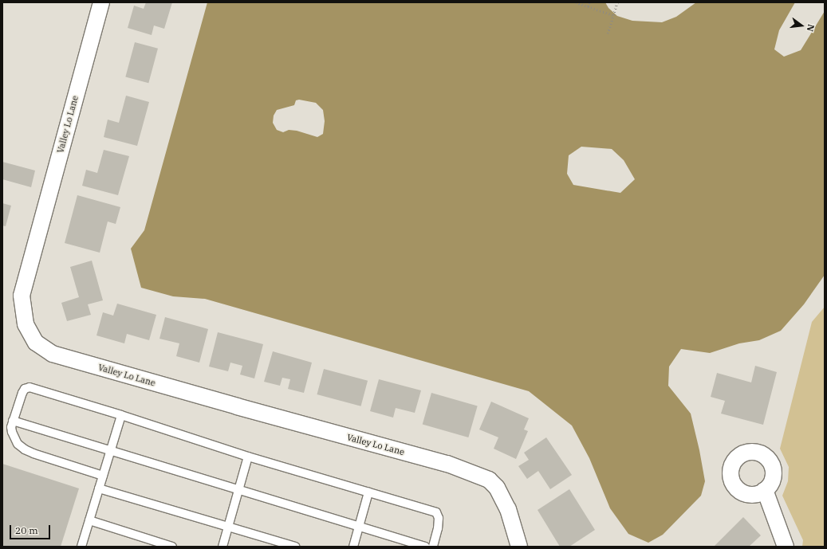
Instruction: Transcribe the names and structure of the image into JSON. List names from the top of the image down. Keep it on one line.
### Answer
{"streets":{"street":["Valley Lo Lane"]},"scale_bar":"20 m","north":"right"}
